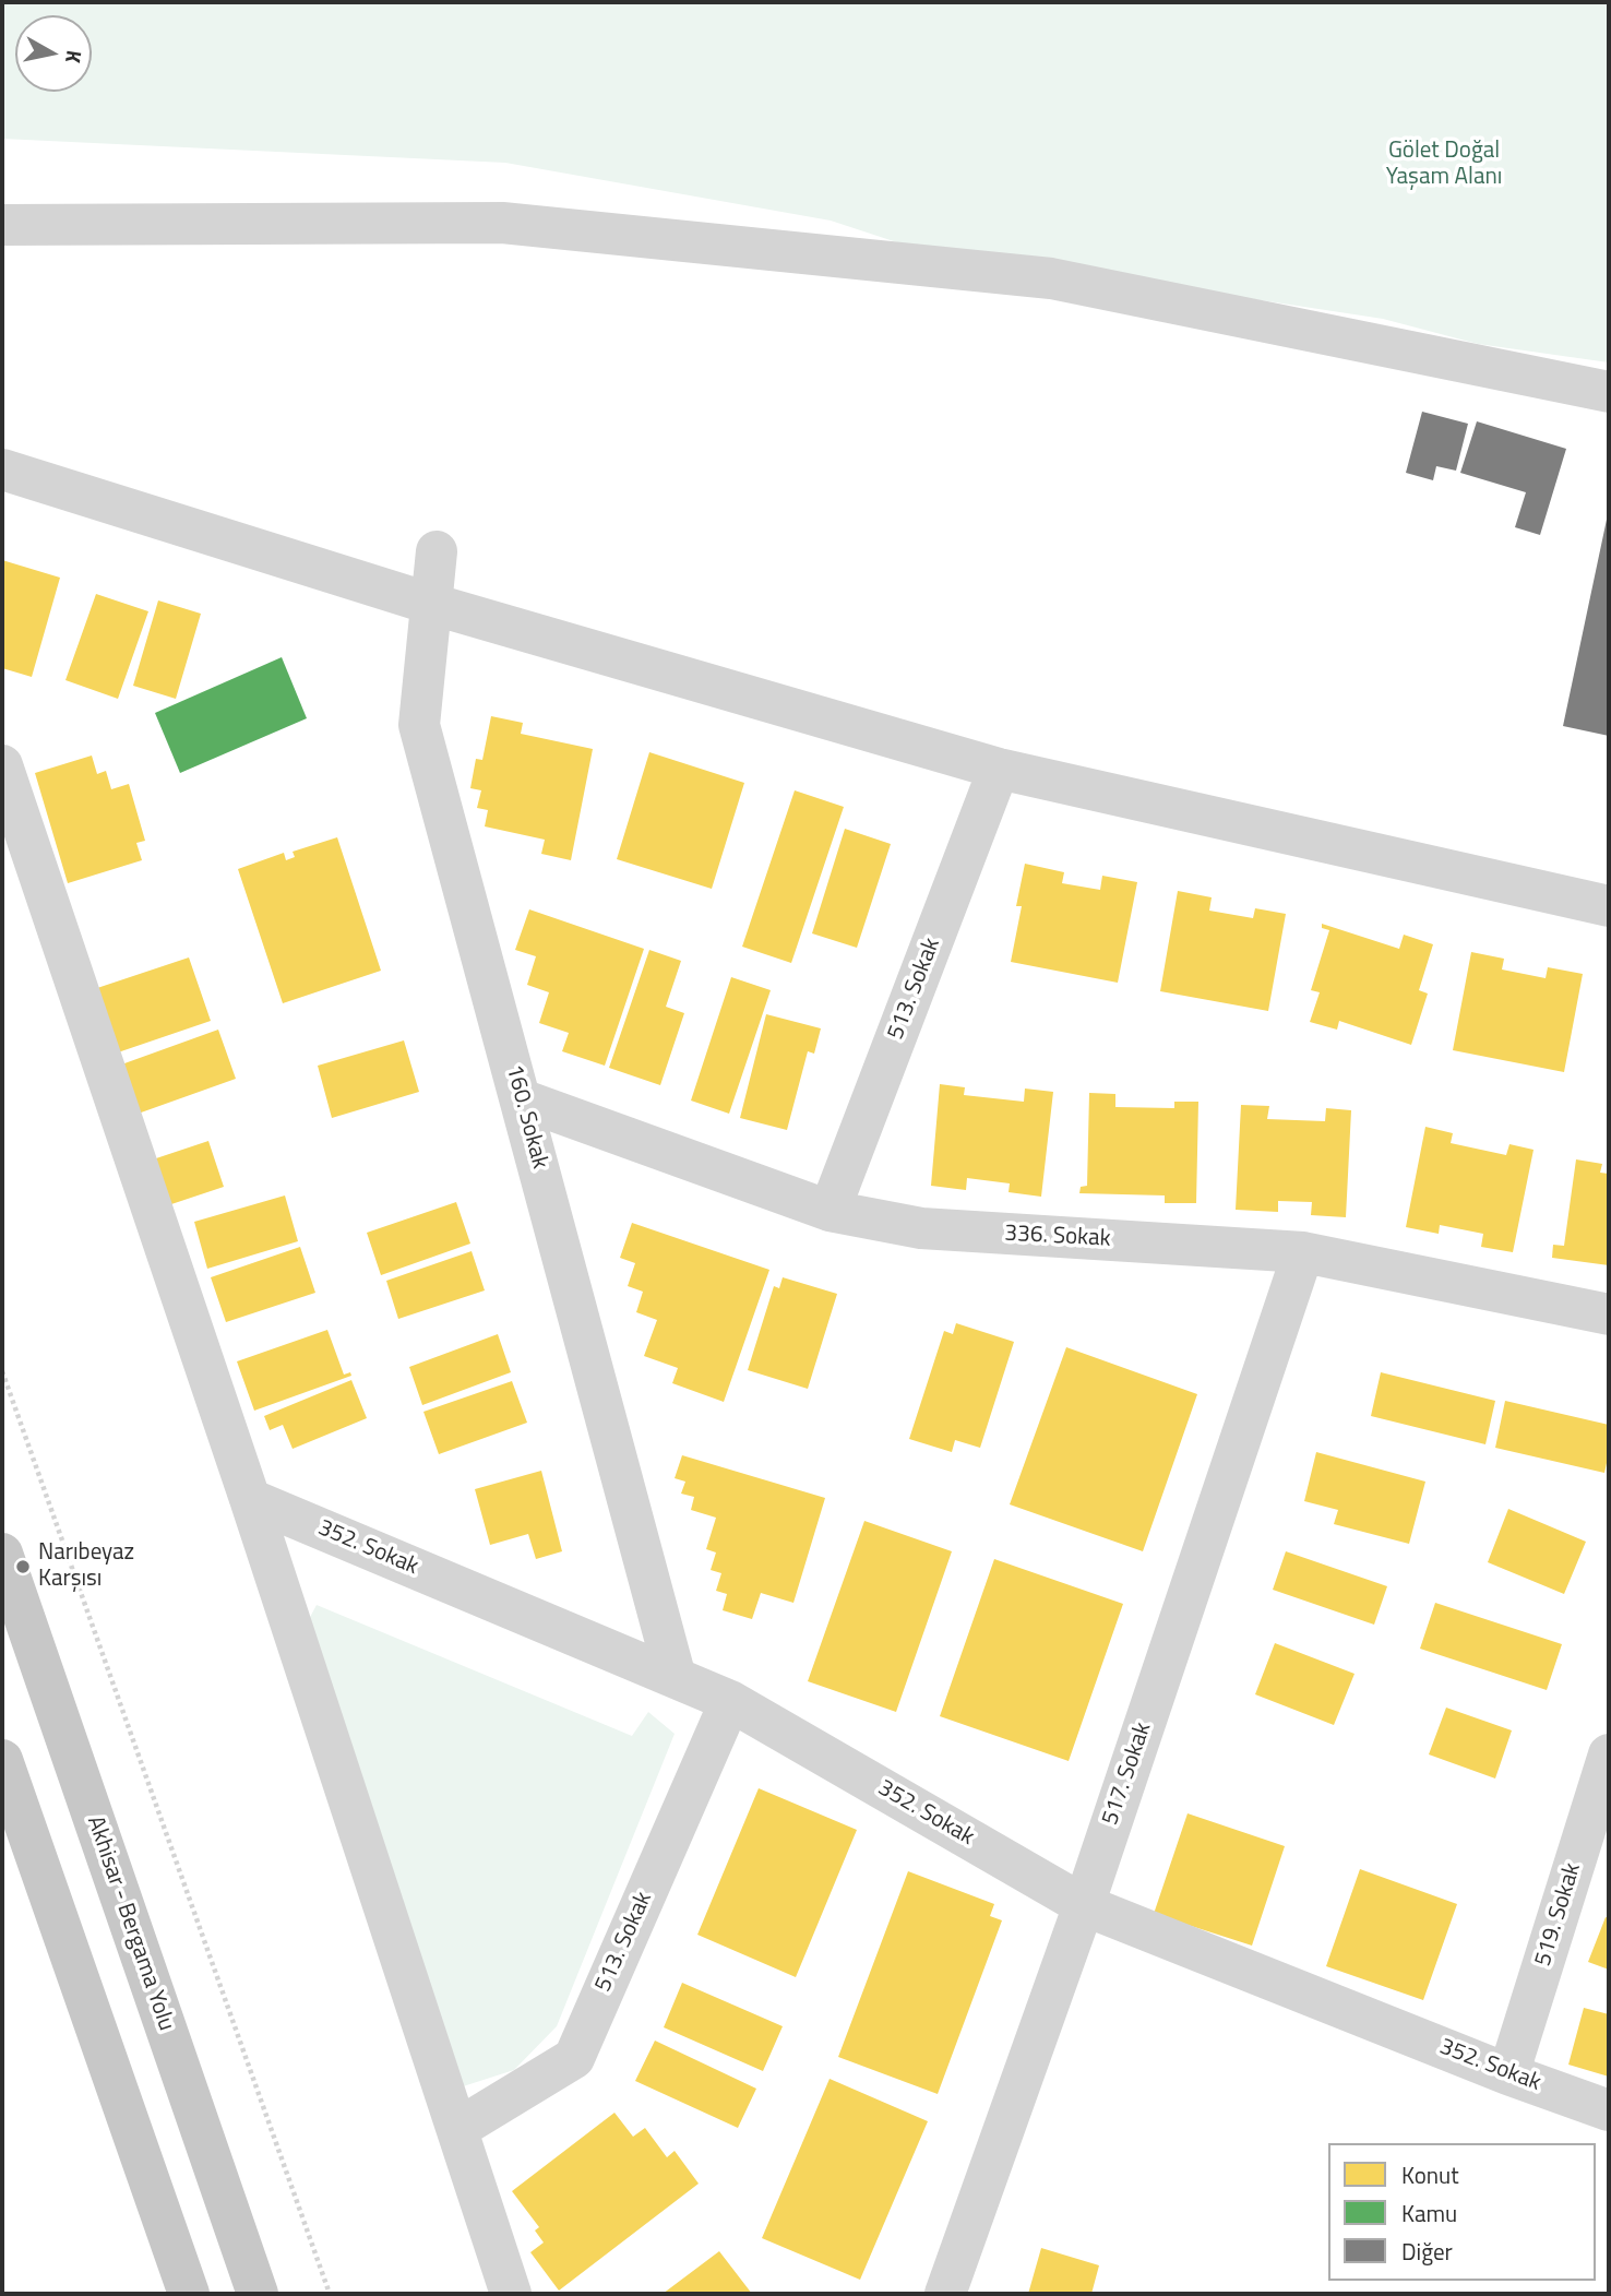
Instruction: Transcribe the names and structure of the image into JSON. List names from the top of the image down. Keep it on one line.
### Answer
{"streets":{"main road":["Akhisar - Bergama Yolu"],"street":["513. Sokak","160. Sokak","336. Sokak","352. Sokak","517. Sokak","519. Sokak"]},"crossings":[["513. Sokak","336. Sokak"],["513. Sokak","352. Sokak"],["160. Sokak","336. Sokak"],["160. Sokak","352. Sokak"],["336. Sokak","517. Sokak"],["352. Sokak","517. Sokak"],["352. Sokak","519. Sokak"]],"parks":["Gölet Doğal Yaşam Alanı"],"places":["Narıbeyaz Karşısı"],"legend":["Konut","Kamu","Diğer"],"north":"right"}
